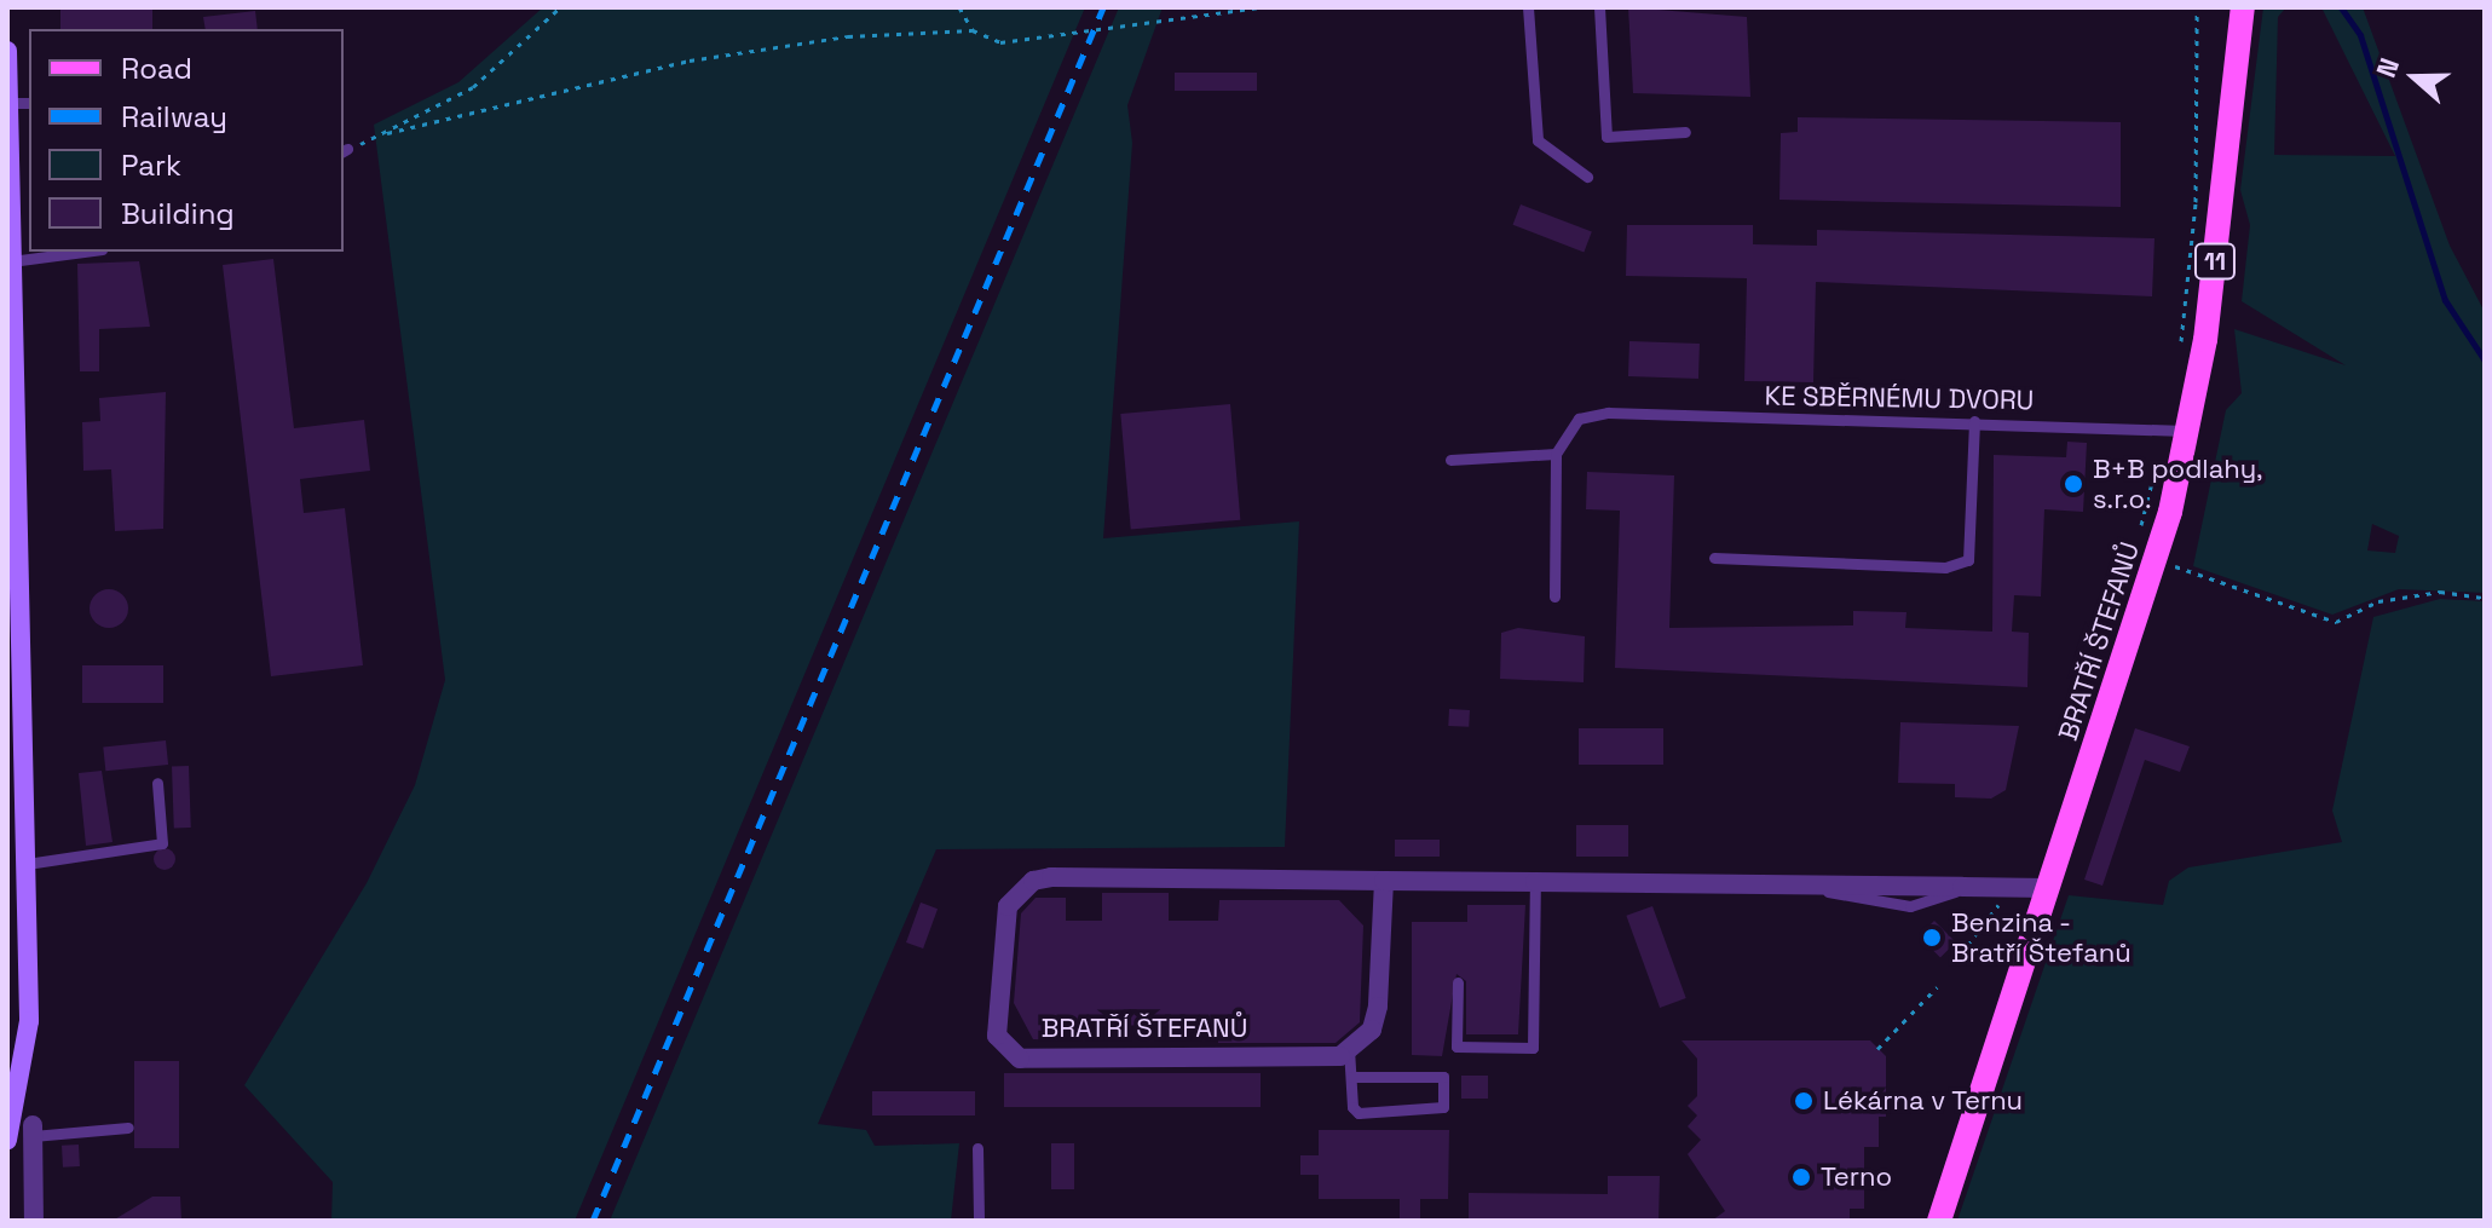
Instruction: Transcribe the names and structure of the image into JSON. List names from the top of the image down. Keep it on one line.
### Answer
{"streets":{"main road":["11","BRATŘÍ ŠTEFANŮ"],"lane":["KE SBĚRNÉMU DVORU"]},"crossings":[["KE SBĚRNÉMU DVORU","BRATŘÍ ŠTEFANŮ"]],"places":["B+B podlahy, s.r.o.","Benzina - Bratří Štefanů","Lékárna v Ternu","Terno"],"legend":["Road","Railway","Park","Building"],"north":"left"}
